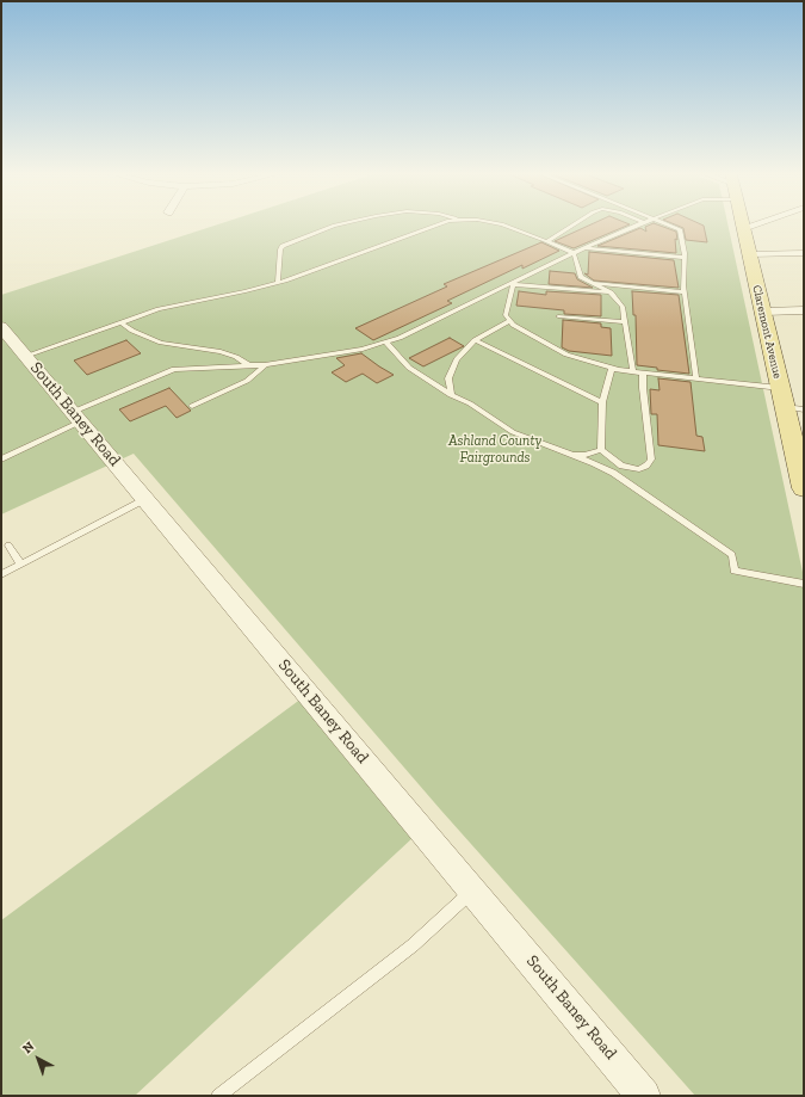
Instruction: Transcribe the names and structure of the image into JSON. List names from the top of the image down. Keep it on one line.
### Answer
{"streets":{"main road":["Claremont Avenue"],"street":["South Baney Road"]},"parks":["Ashland County Fairgrounds"],"north":"top left"}
